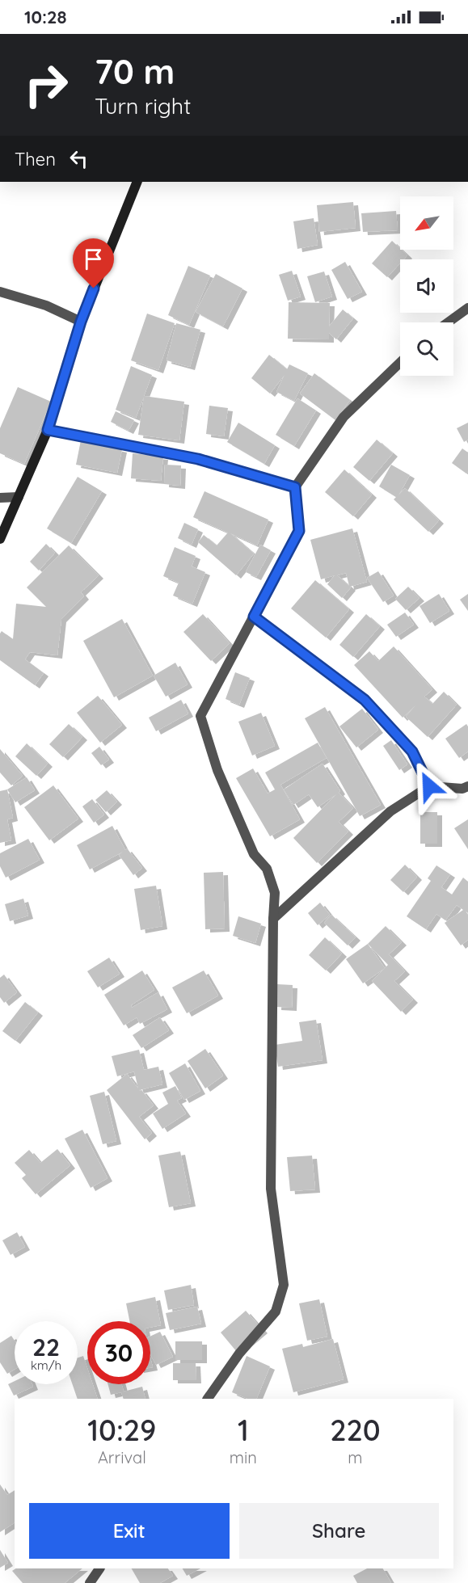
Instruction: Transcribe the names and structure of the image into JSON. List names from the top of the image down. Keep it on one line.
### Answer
{"north":"bottom left","page":{"status":"10:28","turn":["70 m","Turn right"],"then":"Then","speed":"22 km/h","limit":"30","eta":["10:29","Arrival","1","min","220","m"],"buttons":["Exit","Share"]}}
